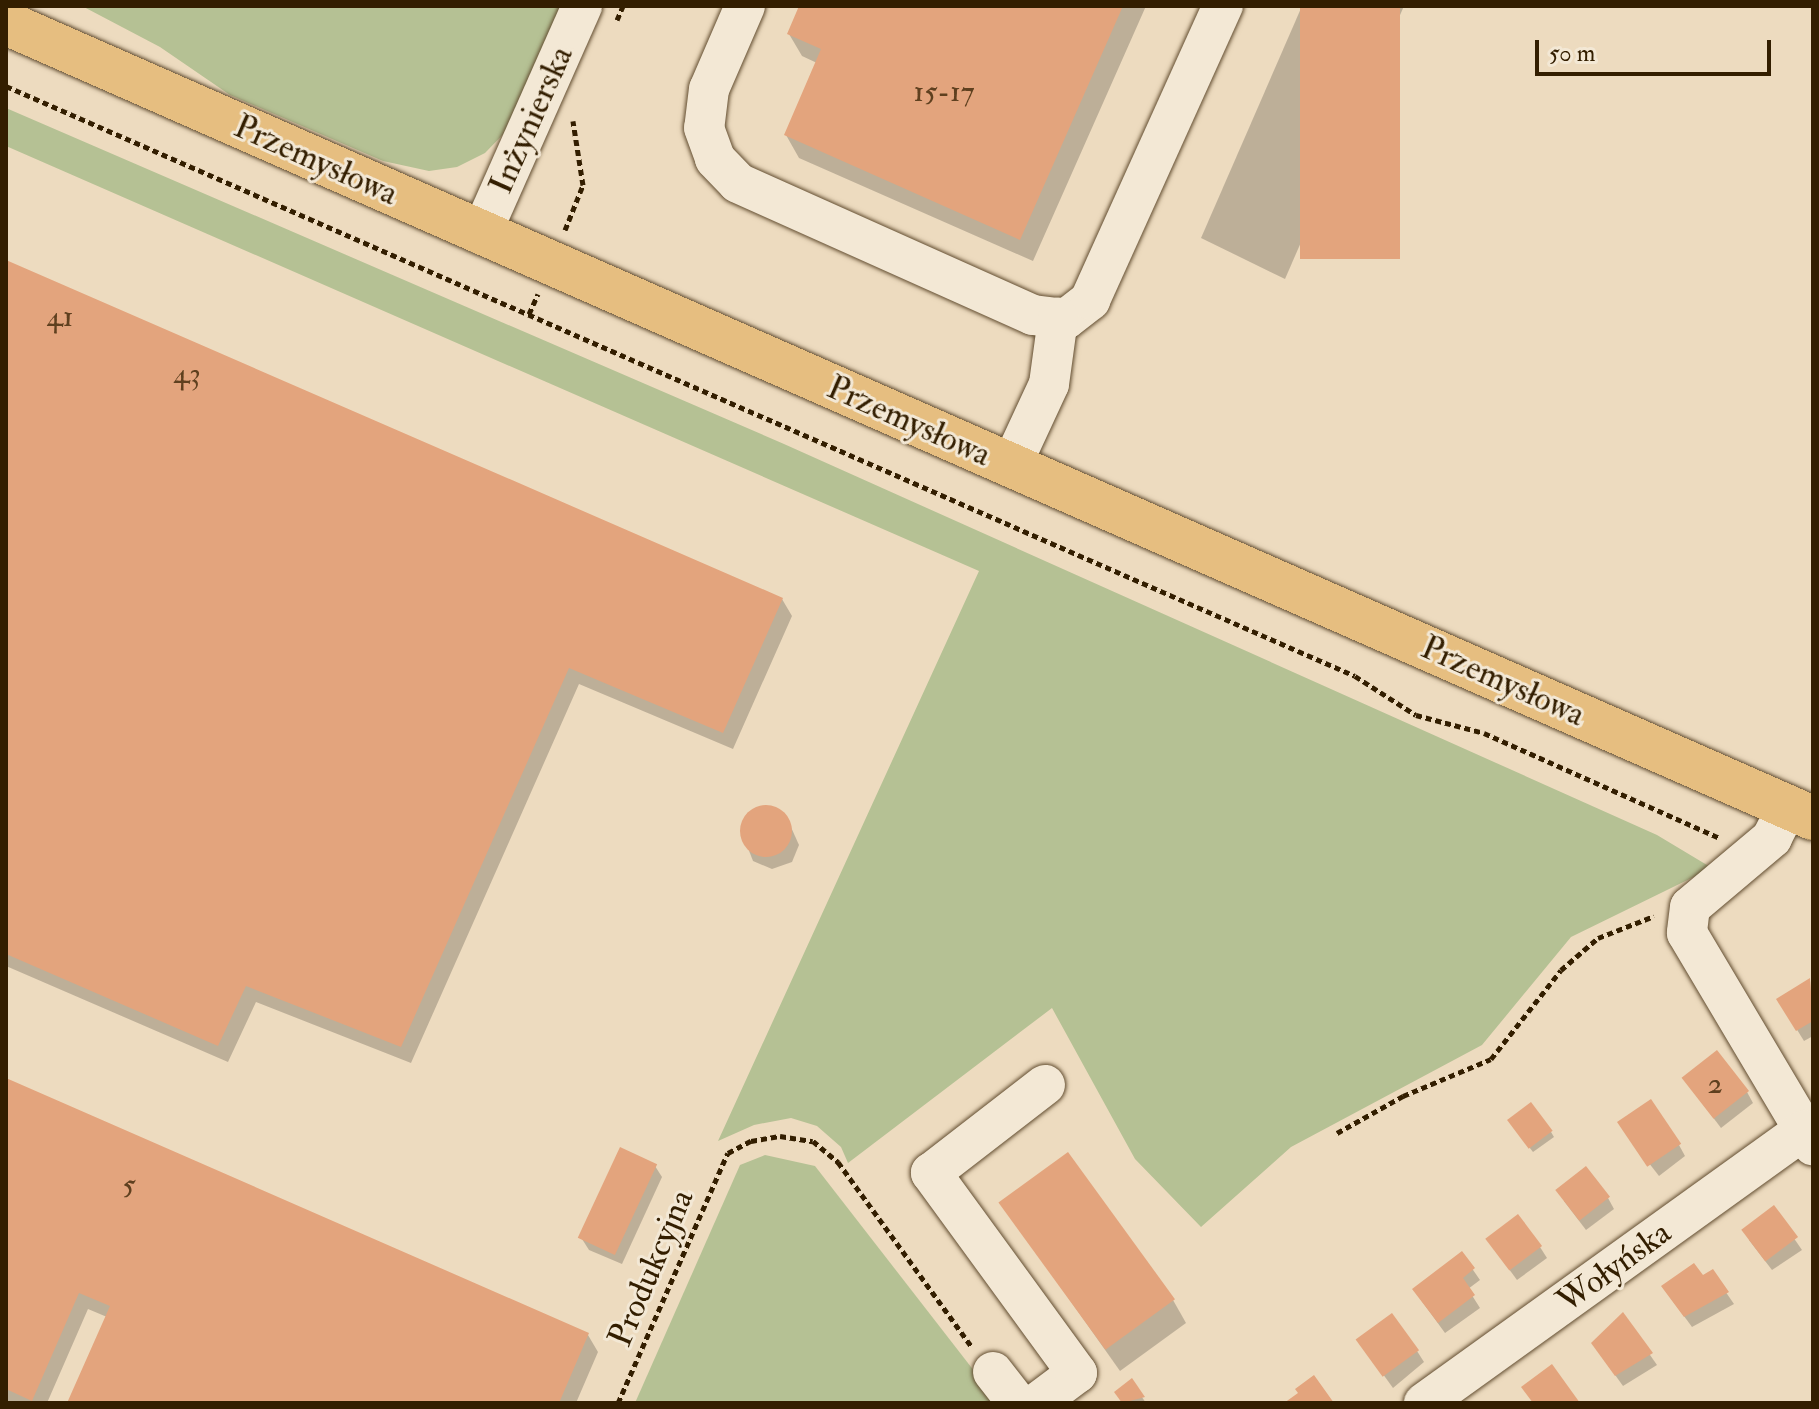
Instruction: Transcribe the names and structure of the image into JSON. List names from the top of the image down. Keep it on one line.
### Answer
{"streets":{"main road":["Przemysłowa"],"street":["Inżynierska","Wołyńska"],"path":["Produkcyjna"]},"crossings":[["Inżynierska","Przemysłowa"]],"house_numbers":["15-17","41","43","2","5"],"scale_bar":"50 m"}
